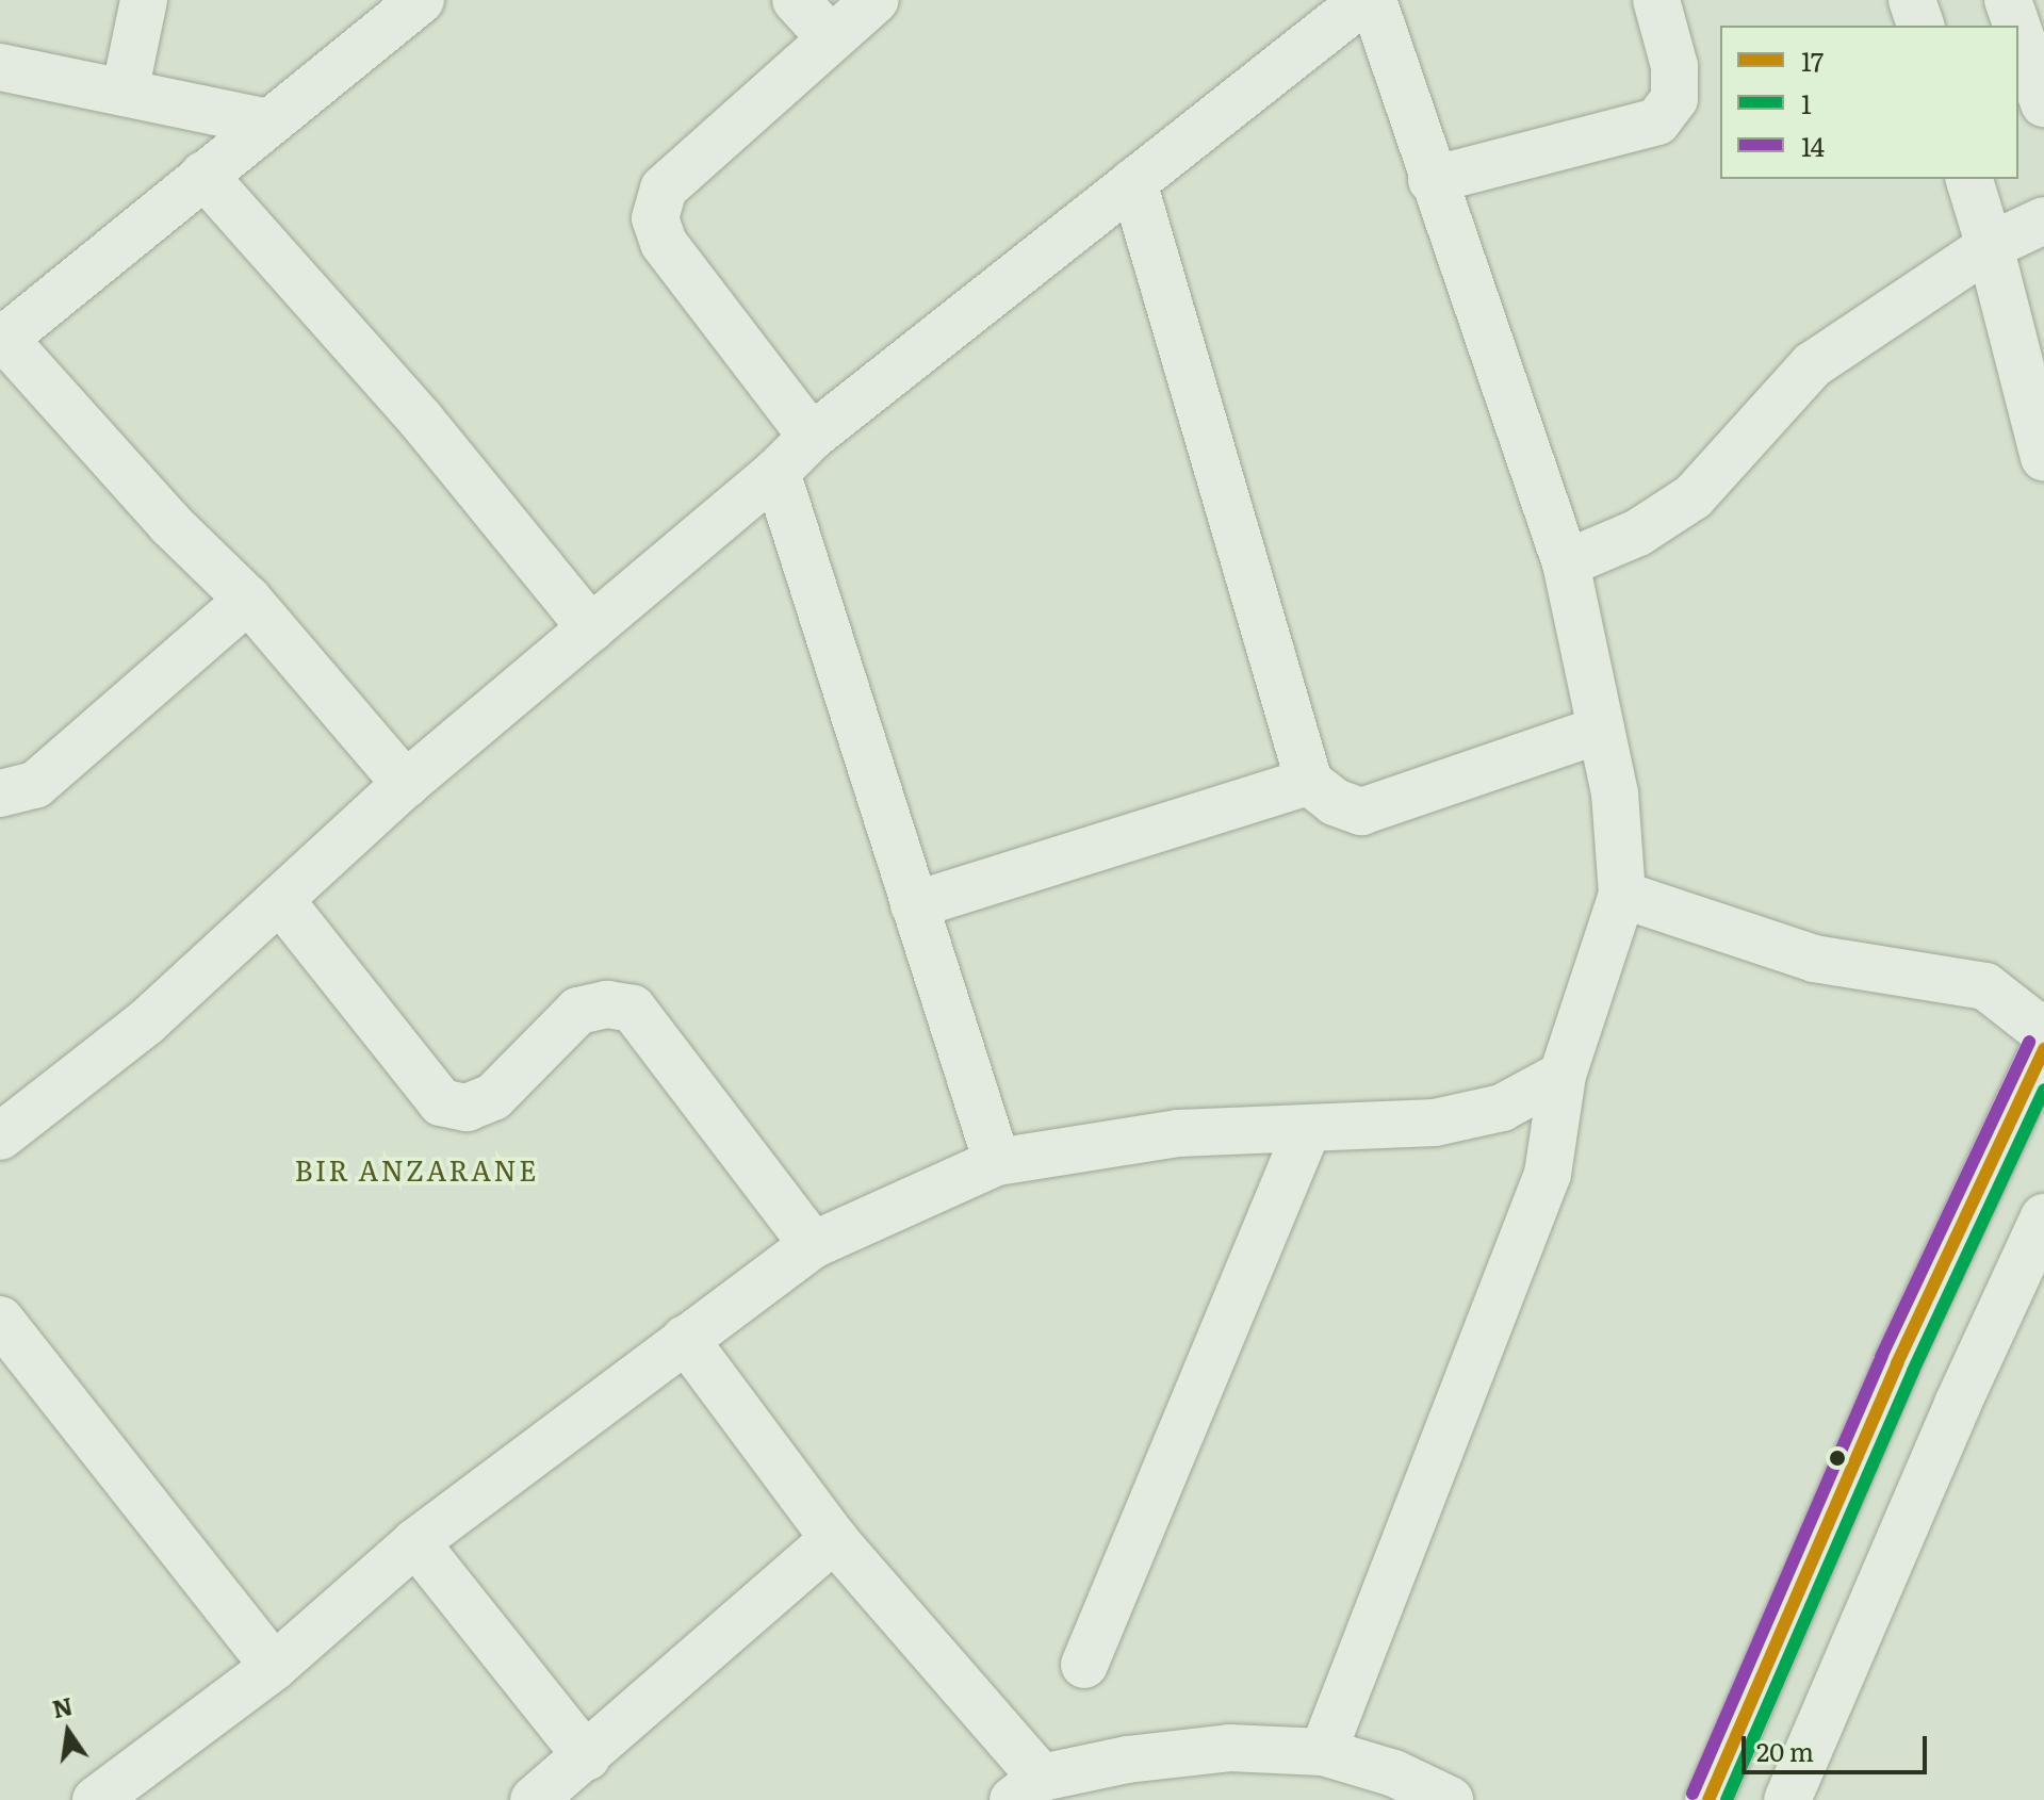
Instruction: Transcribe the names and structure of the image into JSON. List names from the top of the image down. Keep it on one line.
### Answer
{"districts":["BIR ANZARANE"],"lines":["transit line 14","transit line 17","transit line 1"],"legend":["17","1","14"],"scale_bar":"20 m","north":"top"}
